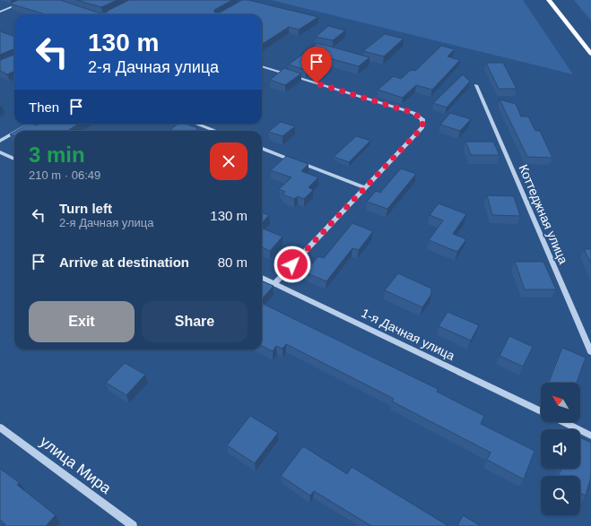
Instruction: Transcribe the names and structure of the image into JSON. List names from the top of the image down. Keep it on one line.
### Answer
{"streets":{"street":["Коттеджная улица","1-я Дачная улица","улица Мира"]},"north":"top left","page":{"turn":["130 m","2-я Дачная улица"],"then":"Then","heading":["3 min","210 m · 06:49"],"list":[{"name":"Turn left","note":"2-я Дачная улица","value":"130 m"},{"name":"Arrive at destination","value":"80 m"}],"buttons":["Exit","Share"]}}
